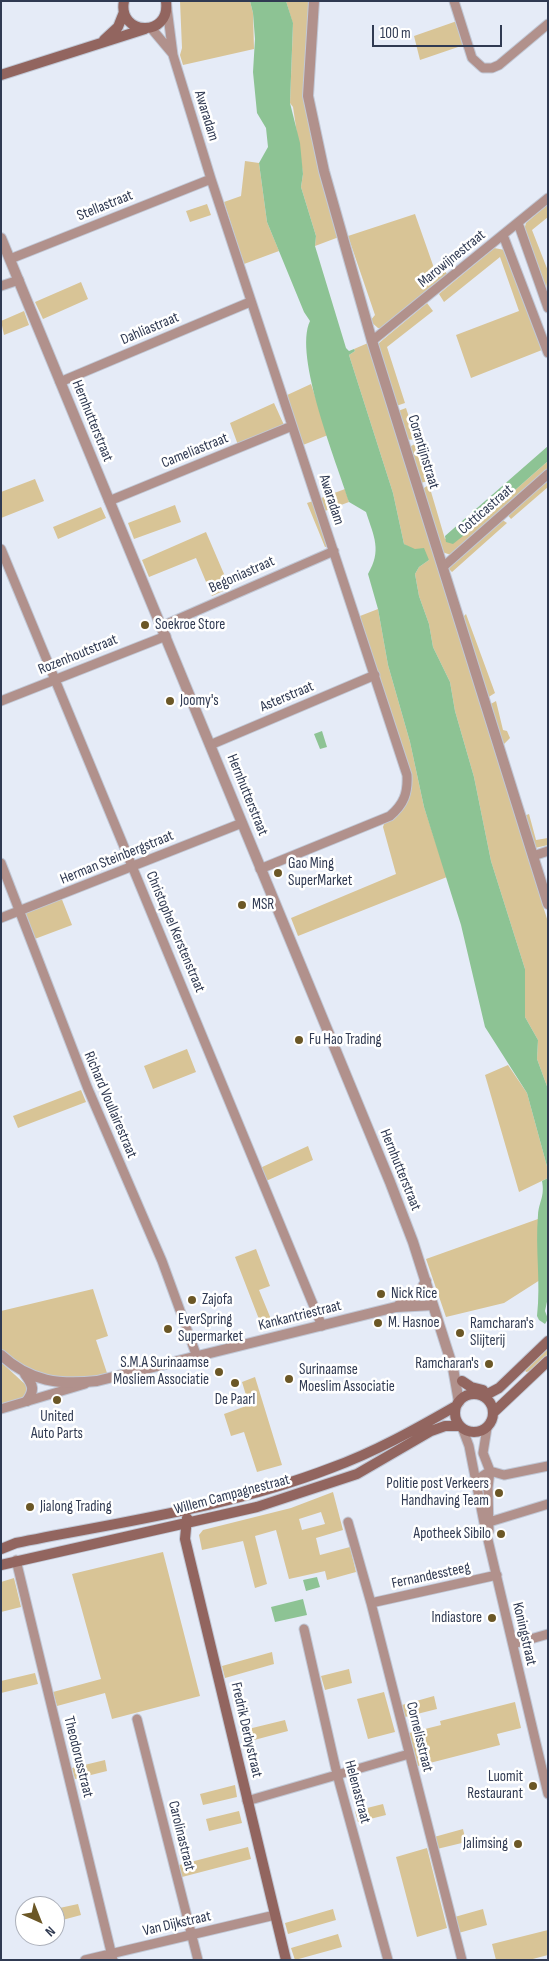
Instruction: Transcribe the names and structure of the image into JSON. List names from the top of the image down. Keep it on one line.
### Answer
{"streets":{"main road":["Willem Campagnestraat","Fredrik Derbystraat"],"street":["Awaradam","Stellastraat","Marowijnestraat","Dahliastraat","Hernhutterstraat","Cameliastraat","Corantijnstraat","Cotticastraat","Begoniastraat","Rozenhoutstraat","Asterstraat","Herman Steinbergstraat","Christophel Kerstenstraat","Richard Voullairestraat","Kankantriestraat","Fernandessteeg","Koningstraat","Cornelisstraat","Theodorusstraat","Helenastraat","Carolinastraat","Van Dijkstraat"]},"crossings":[["Awaradam","Stellastraat"],["Awaradam","Dahliastraat"],["Awaradam","Hernhutterstraat"],["Awaradam","Cameliastraat"],["Awaradam","Begoniastraat"],["Awaradam","Asterstraat"],["Stellastraat","Hernhutterstraat"],["Marowijnestraat","Corantijnstraat"],["Dahliastraat","Hernhutterstraat"],["Hernhutterstraat","Cameliastraat"],["Hernhutterstraat","Begoniastraat"],["Hernhutterstraat","Rozenhoutstraat"],["Hernhutterstraat","Asterstraat"],["Hernhutterstraat","Herman Steinbergstraat"],["Hernhutterstraat","Kankantriestraat"],["Hernhutterstraat","Willem Campagnestraat"],["Hernhutterstraat","Koningstraat"],["Corantijnstraat","Cotticastraat"],["Begoniastraat","Rozenhoutstraat"],["Rozenhoutstraat","Christophel Kerstenstraat"],["Herman Steinbergstraat","Christophel Kerstenstraat"],["Herman Steinbergstraat","Richard Voullairestraat"],["Christophel Kerstenstraat","Kankantriestraat"],["Richard Voullairestraat","Kankantriestraat"],["Willem Campagnestraat","Koningstraat"],["Willem Campagnestraat","Fredrik Derbystraat"],["Willem Campagnestraat","Theodorusstraat"],["Fernandessteeg","Koningstraat"],["Fernandessteeg","Cornelisstraat"],["Fredrik Derbystraat","Van Dijkstraat"],["Theodorusstraat","Van Dijkstraat"],["Carolinastraat","Van Dijkstraat"]],"places":["Soekroe Store","Joomy's","Gao Ming SuperMarket","MSR","Fu Hao Trading","Nick Rice","Zajofa","M. Hasnoe","EverSpring Supermarket","Ramcharan's Slijterij","Ramcharan's","S.M.A Surinaamse Mosliem Associatie","Surinaamse Moeslim Associatie","De Paarl","United Auto Parts","Politie post Verkeers Handhaving Team","Jialong Trading","Apotheek Sibilo","Indiastore","Luomit Restaurant","Jalimsing"],"scale_bar":"100 m","north":"bottom right"}
